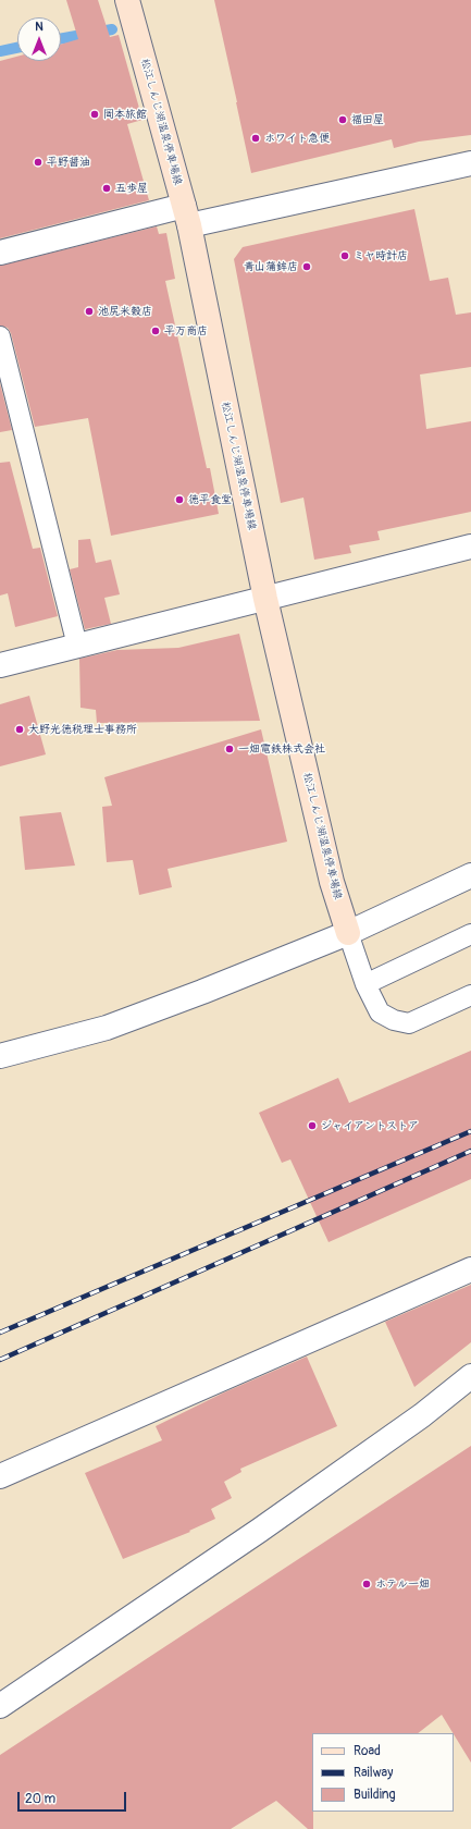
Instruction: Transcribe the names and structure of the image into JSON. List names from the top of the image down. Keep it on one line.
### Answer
{"streets":{"main road":["松江しんじ湖温泉停車場線"]},"places":["岡本旅館","福田屋","ホワイト急便","平野醤油","五歩屋","ミヤ時計店","青山蒲鉾店","池尻米穀店","平万商店","徳平食堂","大野光徳税理士事務所","一畑電鉄株式会社","ジャイアントストア","ホテル一畑"],"legend":["Road","Railway","Building"],"scale_bar":"20 m","north":"top"}
